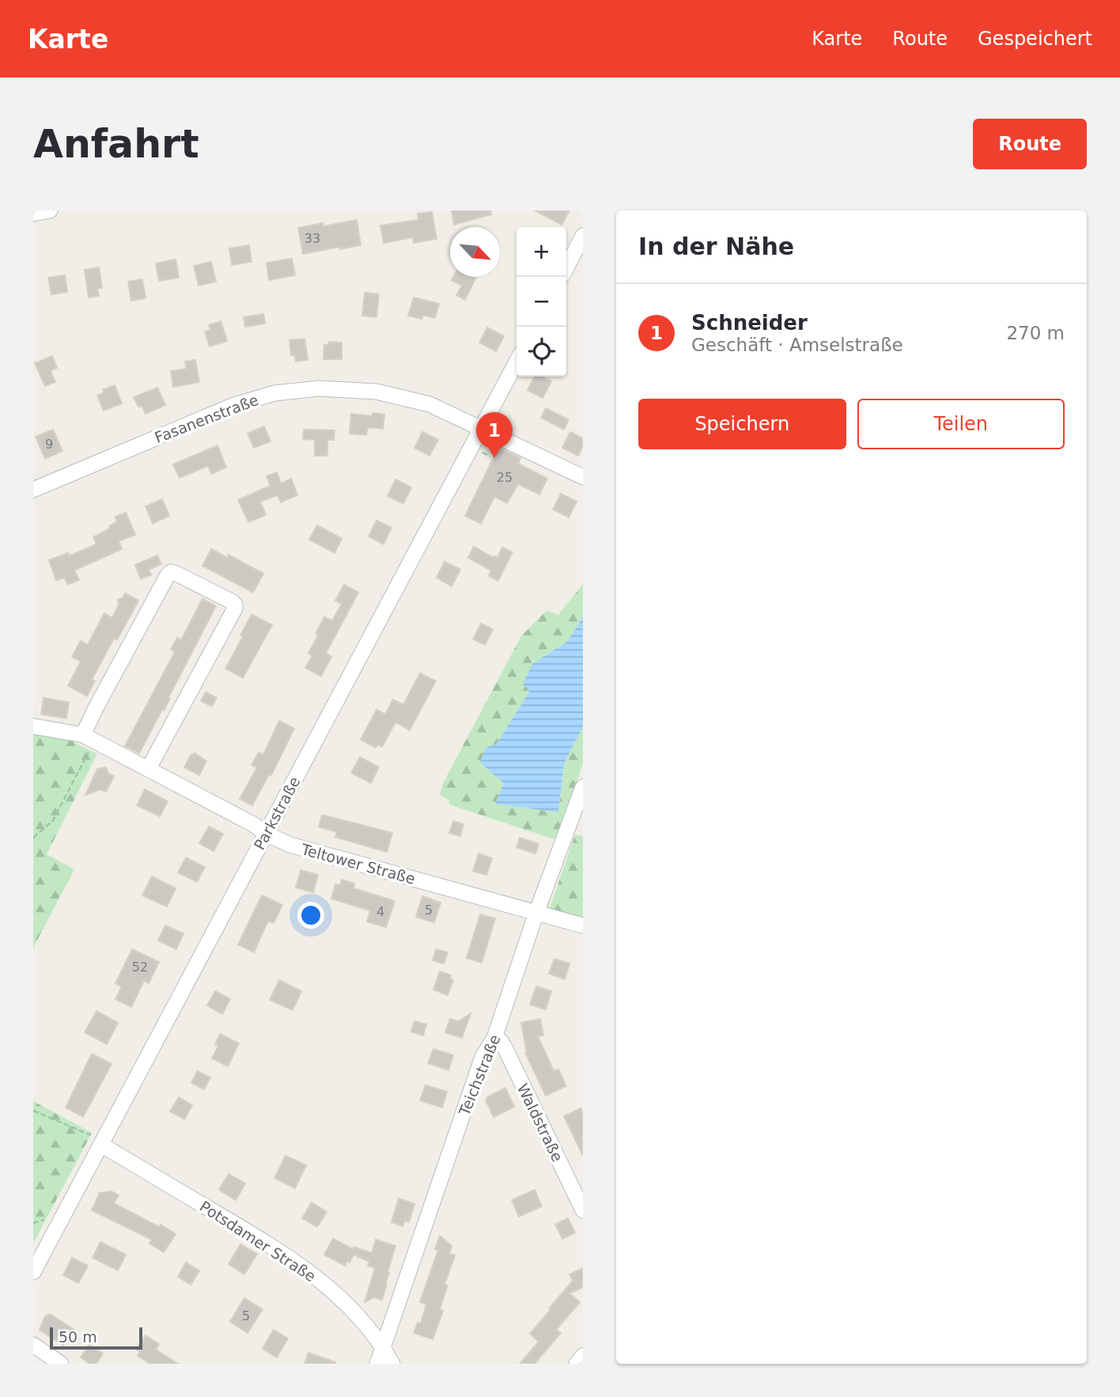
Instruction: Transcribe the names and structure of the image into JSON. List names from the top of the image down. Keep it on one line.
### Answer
{"streets":{"street":["Fasanenstraße","Parkstraße","Teltower Straße","Teichstraße","Waldstraße","Potsdamer Straße"]},"crossings":[["Fasanenstraße","Parkstraße"],["Parkstraße","Teltower Straße"],["Parkstraße","Potsdamer Straße"],["Teltower Straße","Teichstraße"],["Teichstraße","Waldstraße"],["Teichstraße","Potsdamer Straße"]],"house_numbers":["33","9","25","5","4","52","5"],"scale_bar":"50 m","north":"bottom right","page":{"header":"Karte","nav":["Karte","Route","Gespeichert"],"buttons":["Route",["Speichern","Teilen"]],"title":"Anfahrt","heading":"In der Nähe","map_buttons":["+","−"],"list":[{"mark":"1","name":"Schneider","note":"Geschäft · Amselstraße","value":"270 m"}],"pins":"1","scale":"50 m"}}
